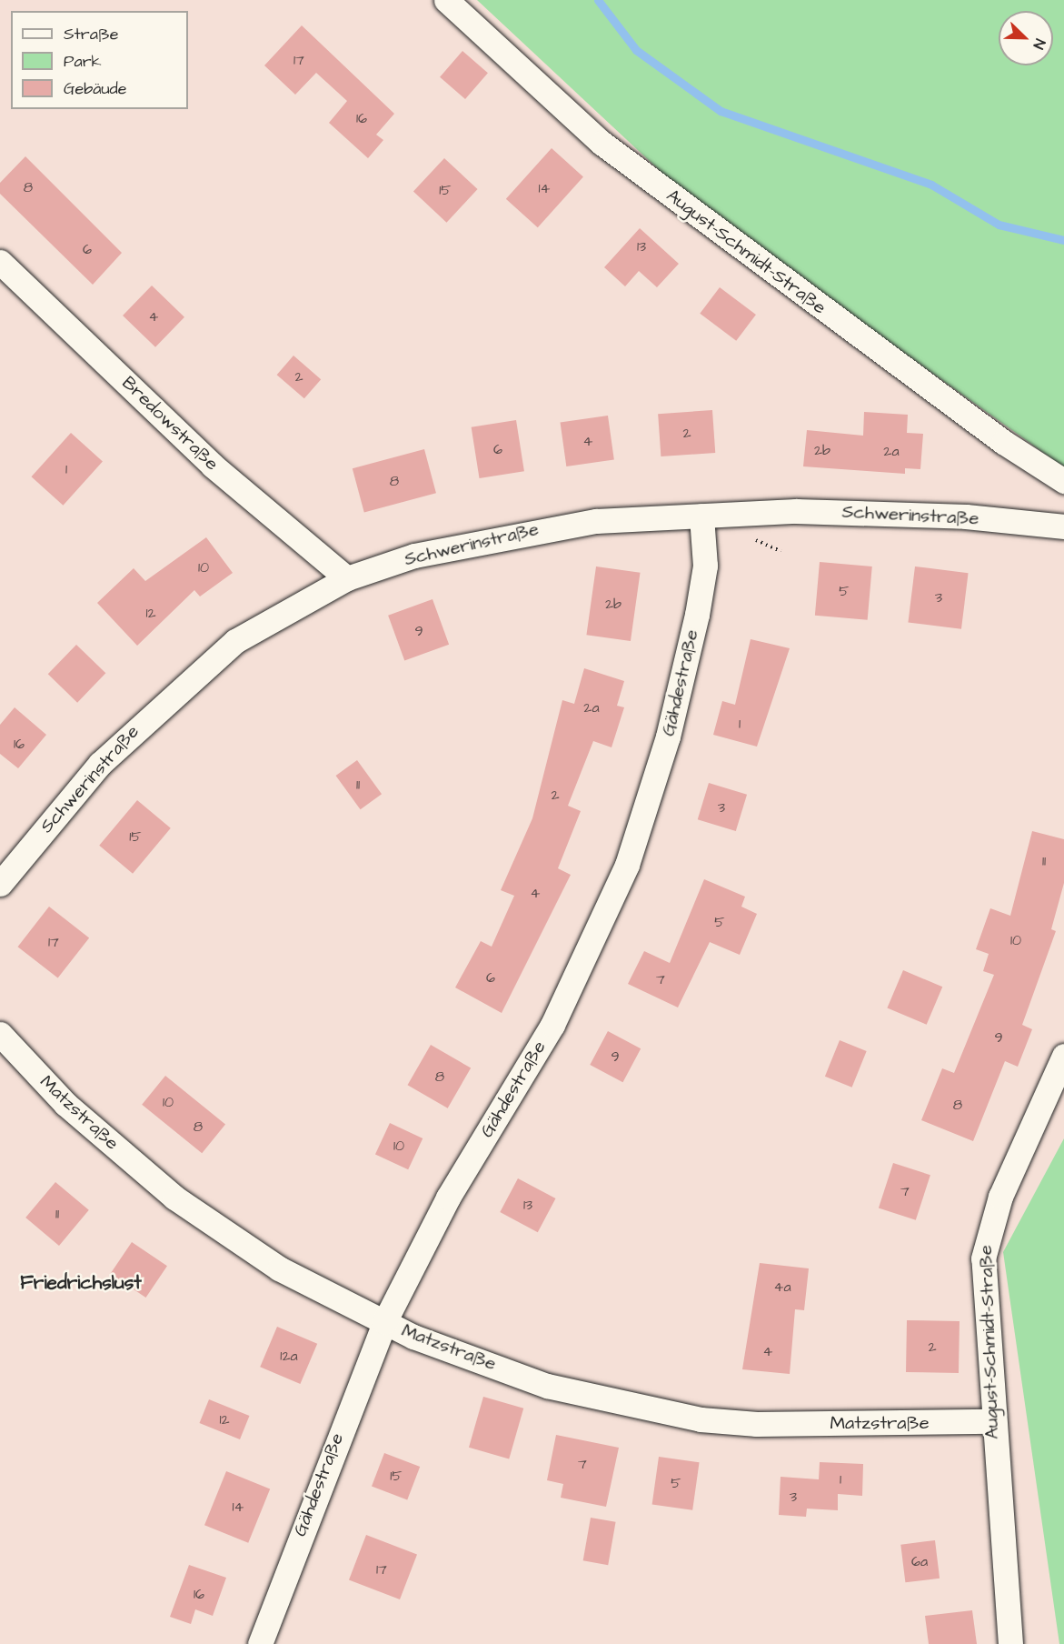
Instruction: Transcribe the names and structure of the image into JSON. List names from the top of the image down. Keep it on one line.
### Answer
{"streets":{"street":["August-Schmidt-Straße","Bredowstraße","Schwerinstraße","Gähdestraße","Matzstraße"]},"crossings":[["August-Schmidt-Straße","Matzstraße"],["Bredowstraße","Schwerinstraße"],["Schwerinstraße","Gähdestraße"],["Gähdestraße","Matzstraße"]],"districts":["Friedrichslust"],"house_numbers":["17","16","8","14","15","13","6","4","2","2","4","6","2b","2a","1","8","10","5","3","2b","12","9","2a","1","16","11","2","3","15","11","4","5","10","17","6","7","9","9","8","10","8","8","10","7","13","11","4a","2","4","12a","12","7","15","1","5","3","14","6a","17","16"],"legend":["Straße","Park","Gebäude"],"north":"bottom right"}
